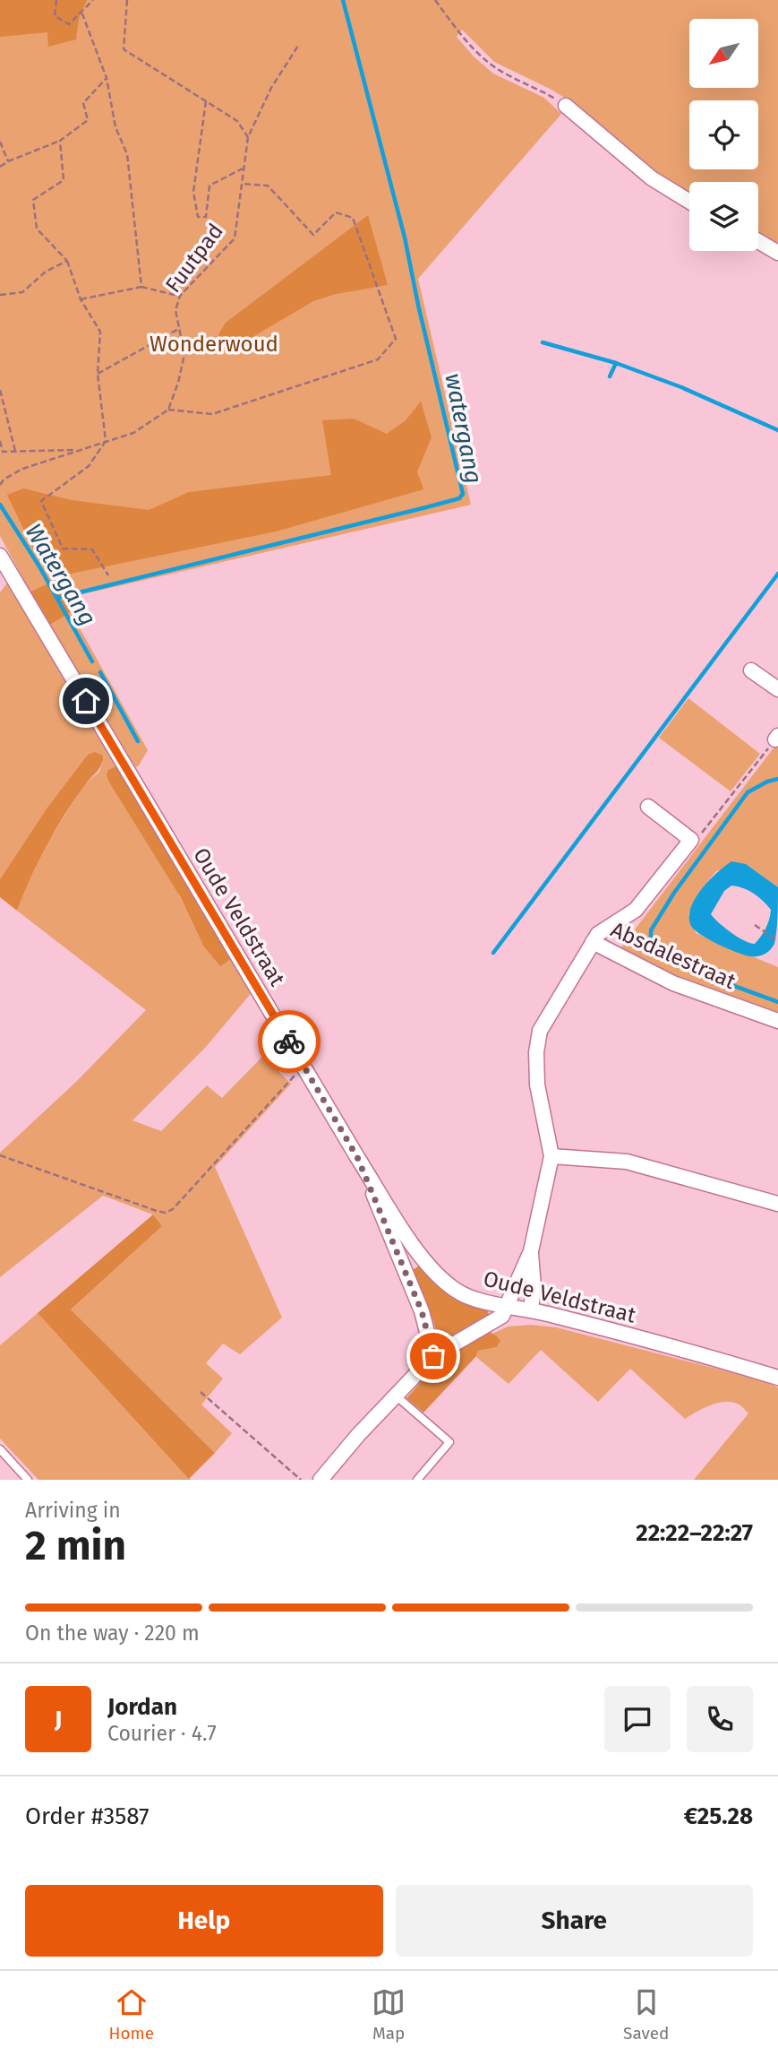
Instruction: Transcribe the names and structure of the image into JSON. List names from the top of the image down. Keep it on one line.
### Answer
{"streets":{"street":["Oude Veldstraat","Absdalestraat"],"path":["Fuutpad"]},"crossings":[["Oude Veldstraat","Absdalestraat"]],"water":["watergang","Watergang"],"parks":["Wonderwoud"],"north":"bottom left","page":{"heading":["2 min","Arriving in","22:22–22:27"],"panel":["Jordan","Courier · 4.7","Order #3587","€25.28"],"bar":"On the way · 220 m","round":"J","buttons":["Help","Share"],"tabs":["Home","Map","Saved"]}}
